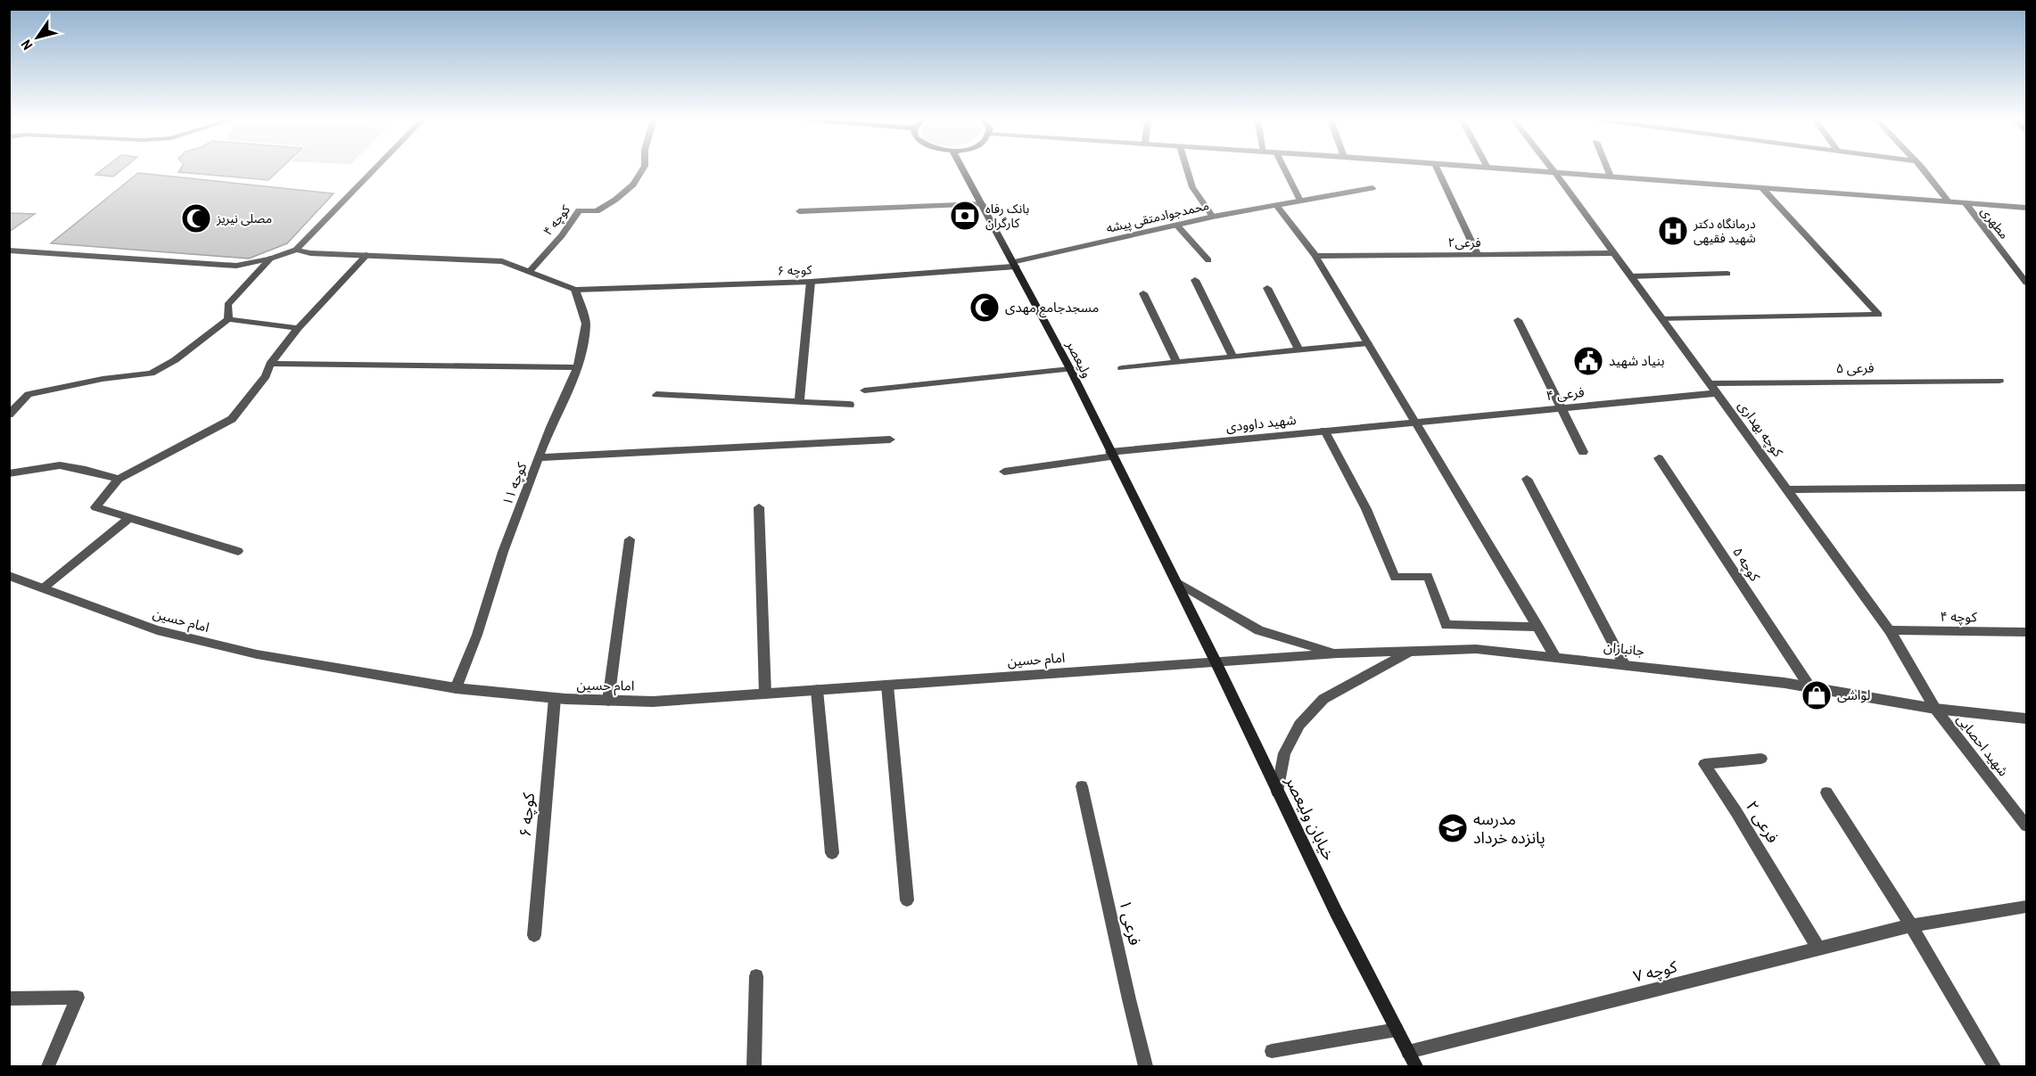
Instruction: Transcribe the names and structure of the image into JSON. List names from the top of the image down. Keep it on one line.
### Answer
{"streets":{"main road":["ولیعصر","خیابان ولیعصر"],"street":["محمدجوادمتقی پیشه","کوچه ۴","مطهری","فرعی۲","۶ کوچه","فرعی ۵","فرعی ۴","شهید داوودی","کوچه بهداری","کوچه ۱۱","کوچه ۵","امام حسین","جانبازان","شهید احصایی","کوچه ۶","فرعی ۲","فرعی ۱","کوچه ۷"]},"crossings":[["محمدجوادمتقی پیشه","۶ کوچه"],["محمدجوادمتقی پیشه","ولیعصر"],["کوچه ۴","کوچه بهداری"],["فرعی۲","کوچه بهداری"],["۶ کوچه","ولیعصر"],["۶ کوچه","کوچه ۱۱"],["ولیعصر","شهید داوودی"],["ولیعصر","خیابان ولیعصر"],["فرعی ۵","کوچه بهداری"],["فرعی ۴","شهید داوودی"],["فرعی ۴","کوچه بهداری"],["کوچه بهداری","جانبازان"],["کوچه بهداری","شهید احصایی"],["کوچه ۱۱","امام حسین"],["کوچه ۵","جانبازان"],["امام حسین","جانبازان"],["امام حسین","کوچه ۶"],["امام حسین","خیابان ولیعصر"],["جانبازان","شهید احصایی"],["جانبازان","خیابان ولیعصر"],["خیابان ولیعصر","کوچه ۷"],["فرعی ۲","کوچه ۷"]],"places":{"bank":["بانک رفاه کارگران"],"mosque":["مصلی نیریز","مسجدجامع مهدی"],"hospital":["درمانگاه دکتر شهید فقیهی"],"public building":["بنیاد شهید"],"shop":["لواشی"],"school or university":["مدرسه پانزده خرداد"]},"north":"bottom left"}
